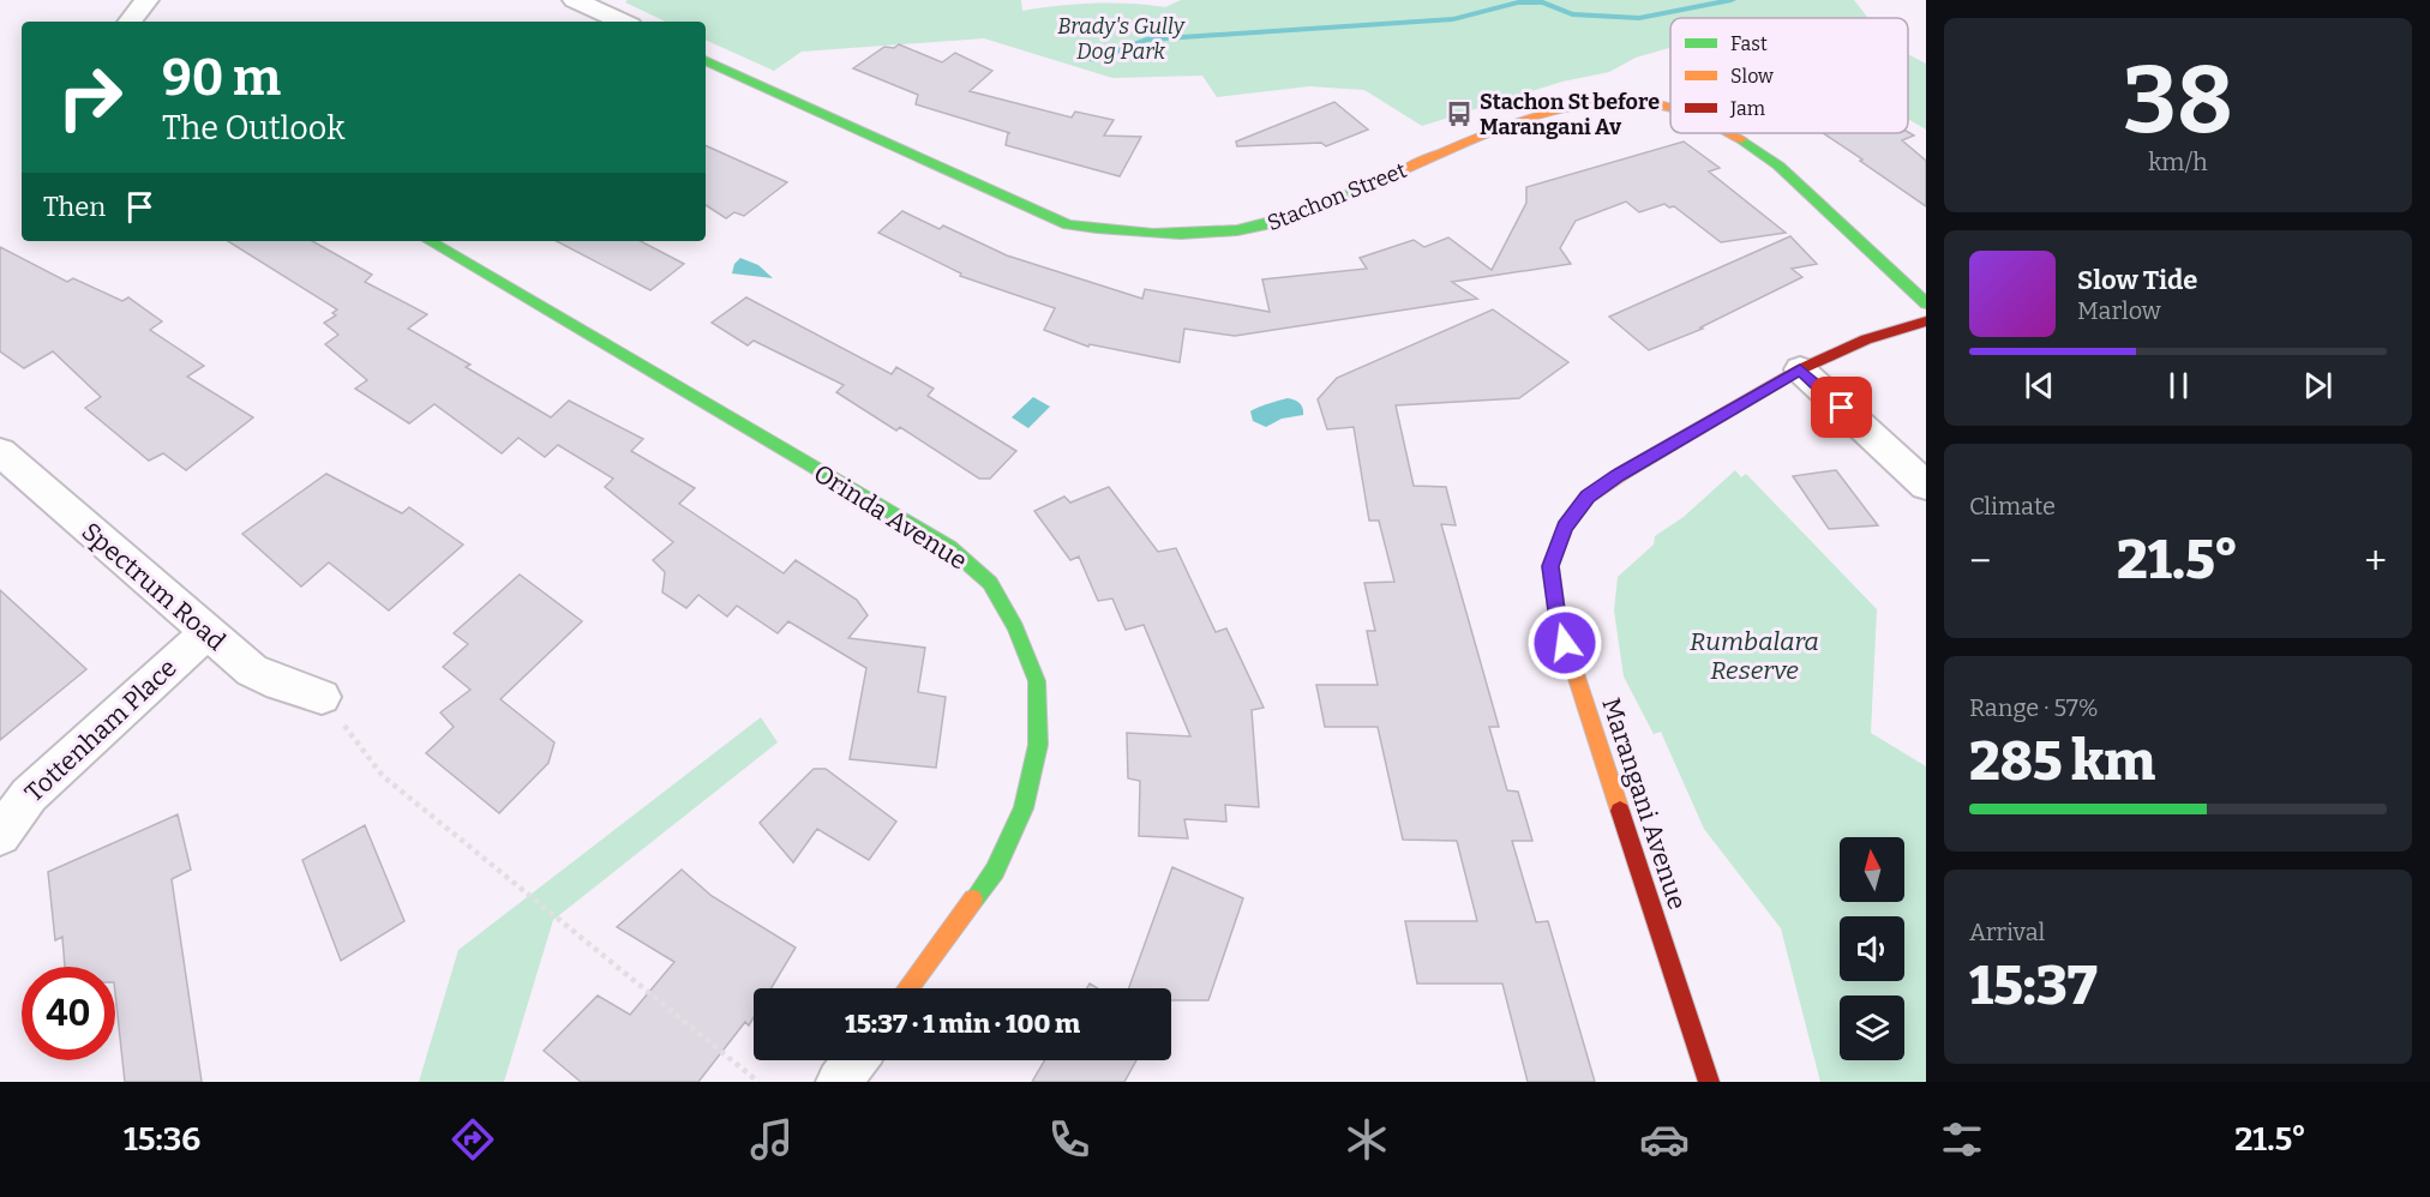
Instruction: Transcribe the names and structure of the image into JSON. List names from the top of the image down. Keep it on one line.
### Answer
{"streets":{"street":["Stachon Street","Orinda Avenue","Spectrum Road","Tottenham Place","Marangani Avenue"]},"crossings":[["Spectrum Road","Tottenham Place"]],"parks":["Brady's Gully Dog Park","Rumbalara Reserve"],"places":{"bus stop":["Stachon St before Marangani Av"]},"legend":["Fast","Slow","Jam"],"north":"top","page":{"tile":[["38","km/h"],"Climate",["Range · 57%","285 km"],["Arrival","15:37"]],"turn":["90 m","The Outlook"],"then":"Then","song":["Slow Tide","Marlow"],"heat":["−","21.5°","+"],"limit":"40","trip":"15:37 · 1 min · 100 m","tabs":["15:36","21.5°"]}}
